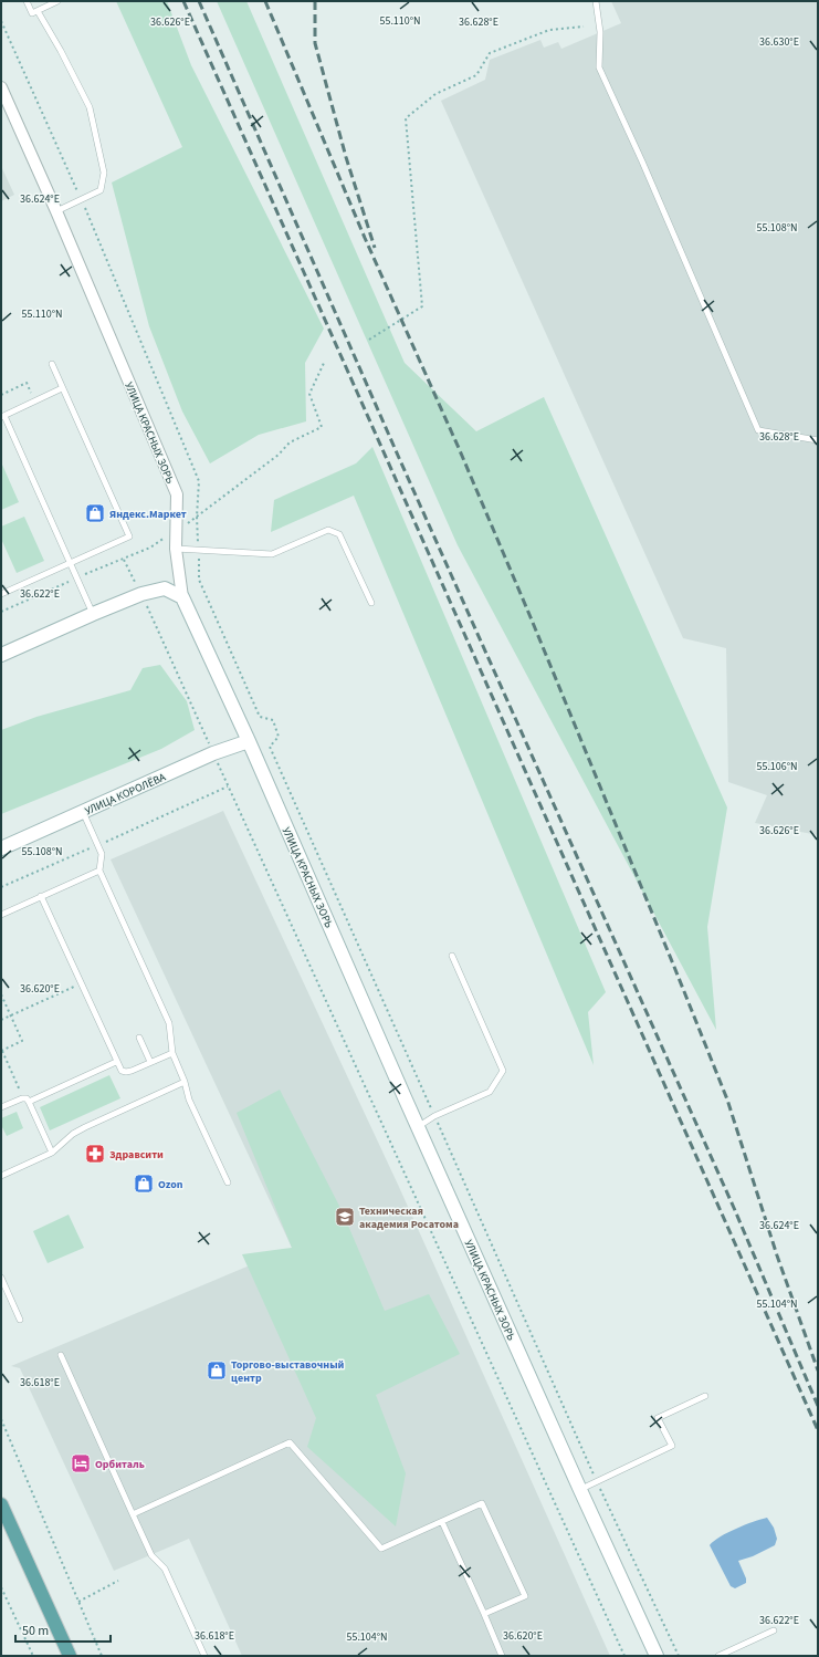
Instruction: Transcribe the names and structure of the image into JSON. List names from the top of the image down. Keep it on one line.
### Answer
{"streets":{"street":["УЛИЦА КРАСНЫХ ЗОРЬ","УЛИЦА КОРОЛЁВА"]},"crossings":[["УЛИЦА КРАСНЫХ ЗОРЬ","УЛИЦА КОРОЛЁВА"]],"places":{"shop":["Яндекс.Маркет","Ozon","Торгово-выставочный центр"],"pharmacy":["Здравсити"],"school or university":["Техническая академия Росатома"],"hotel":["Орбиталь"]},"scale_bar":"50 m","coordinates":["55.110°N","36.626°E","36.628°E","36.630°E","36.624°E","55.108°N","36.622°E","55.106°N","36.620°E","55.104°N","36.618°E"]}
